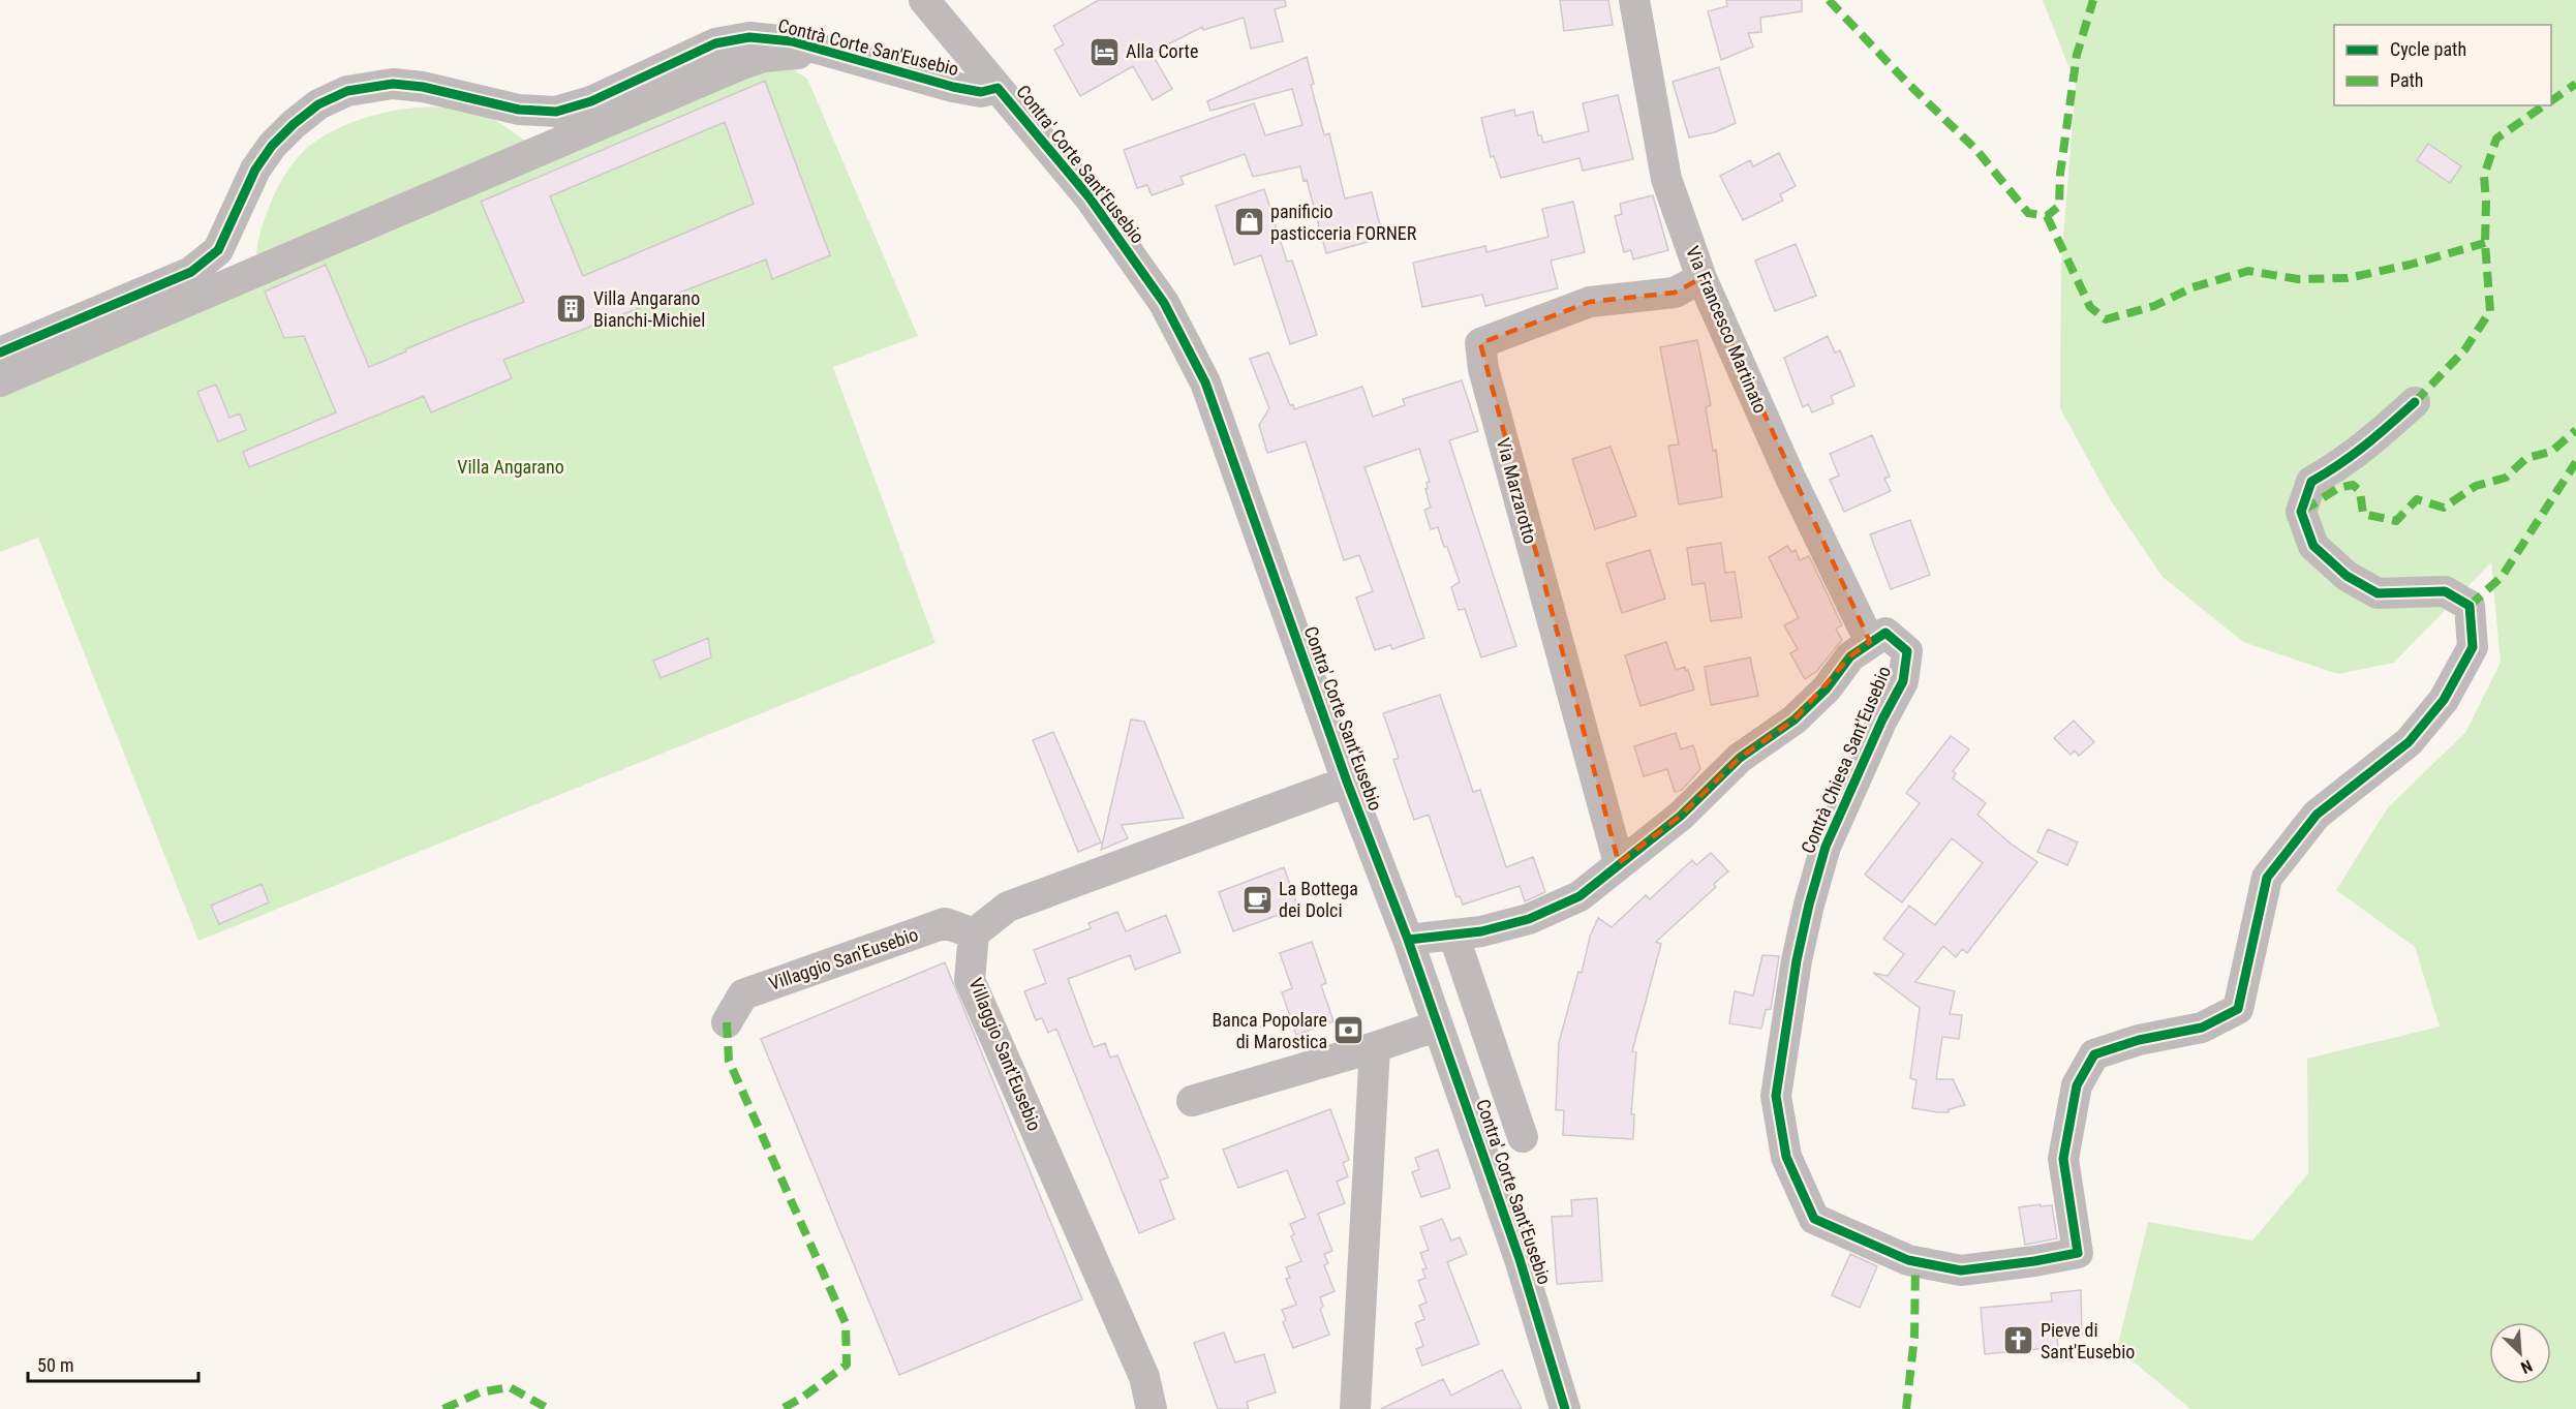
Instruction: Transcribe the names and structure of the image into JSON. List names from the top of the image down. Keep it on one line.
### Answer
{"streets":{"street":["Contrà Corte San'Eusebio","Contra' Corte Sant'Eusebio","Via Francesco Martinato","Via Marzarotto","Contrà Chiesa Sant'Eusebio","Villaggio San'Eusebio","Villaggio Sant'Eusebio"]},"crossings":[["Contrà Corte San'Eusebio","Contra' Corte Sant'Eusebio"],["Contra' Corte Sant'Eusebio","Contrà Chiesa Sant'Eusebio"],["Via Francesco Martinato","Via Marzarotto"],["Via Francesco Martinato","Contrà Chiesa Sant'Eusebio"],["Via Marzarotto","Contrà Chiesa Sant'Eusebio"],["Villaggio San'Eusebio","Villaggio Sant'Eusebio"]],"parks":["Villa Angarano"],"places":{"hotel":["Alla Corte"],"shop":["panificio pasticceria FORNER"],"building":["Villa Angarano Bianchi-Michiel"],"cafe":["La Bottega dei Dolci"],"bank":["Banca Popolare di Marostica"],"church":["Pieve di Sant'Eusebio"]},"legend":["Cycle path","Path"],"scale_bar":"50 m","north":"bottom right"}
